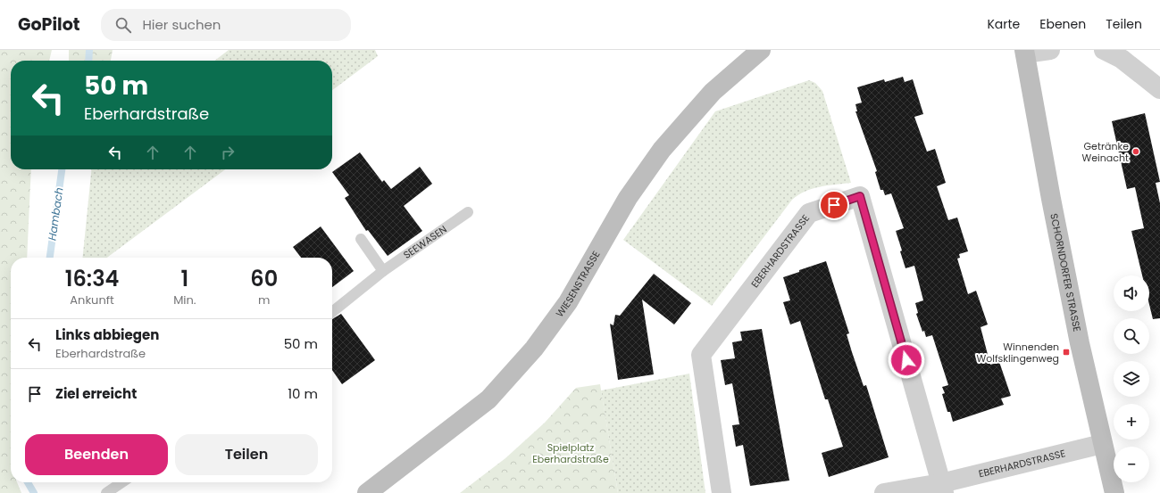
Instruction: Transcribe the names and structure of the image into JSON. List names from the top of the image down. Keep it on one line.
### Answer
{"streets":{"street":["EBERHARDSTRASSE","SCHORNDORFER STRASSE","WIESENSTRASSE"],"lane":["SEEWASEN"]},"crossings":[["EBERHARDSTRASSE","SCHORNDORFER STRASSE"]],"water":["Hambach"],"parks":["Spielplatz Eberhardstraße"],"places":{"other":["Getränke Weinacht"],"transit":["Winnenden Wolfsklingenweg"]},"page":{"header":"GoPilot","search":"Hier suchen","nav":["Karte","Ebenen","Teilen"],"turn":["50 m","Eberhardstraße"],"eta":["16:34","Ankunft","1","Min.","60","m"],"map_buttons":["+","−"],"list":[{"name":"Links abbiegen","note":"Eberhardstraße","value":"50 m"},{"name":"Ziel erreicht","value":"10 m"}],"buttons":["Beenden","Teilen"]}}
